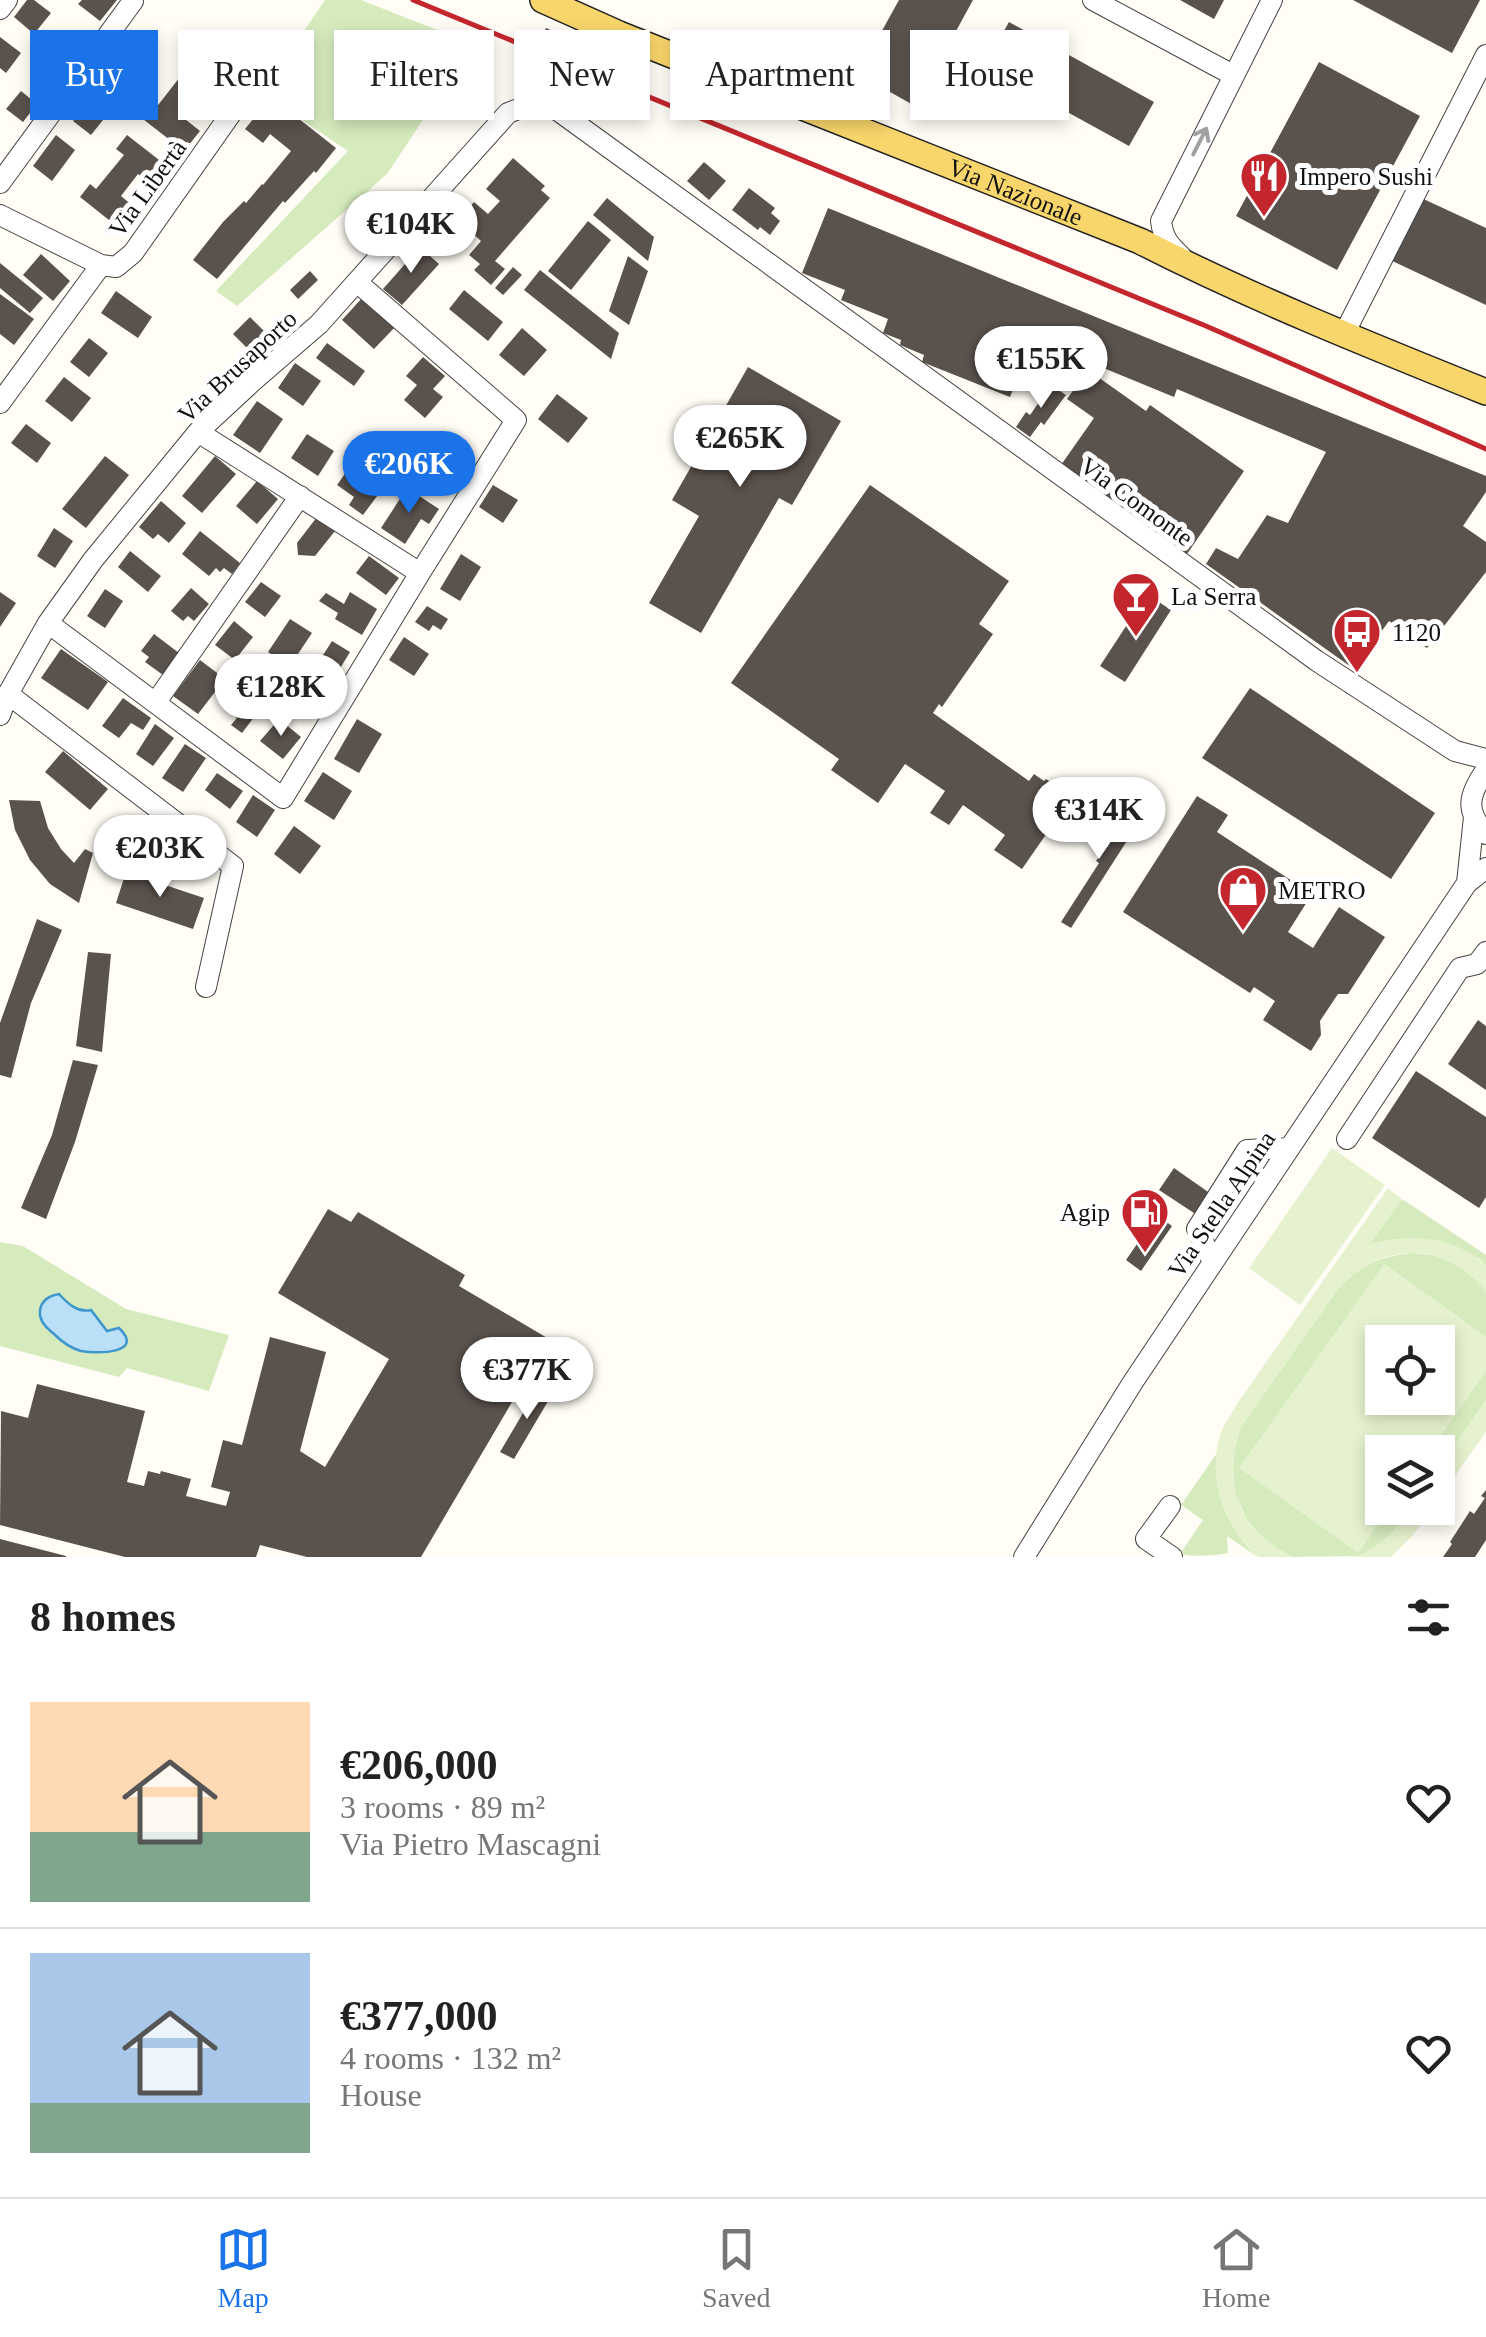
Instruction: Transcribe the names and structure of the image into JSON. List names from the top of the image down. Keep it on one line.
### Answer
{"streets":{"main road":["Via Nazionale"],"street":["Via Libertà","Via Brusaporto","Via Comonte","Via Stella Alpina"]},"places":{"restaurant":["Impero Sushi"],"bar":["La Serra"],"bus stop":["1120"],"shop":["METRO"],"fuel station":["Agip"]},"page":{"chip":["Buy","Rent","Filters","New","Apartment","House"],"price":["€104K","€155K","€265K","€206K","€128K","€314K","€203K","€377K"],"heading":"8 homes","list":[{"name":"€206,000","note":"3 rooms · 89 m² · Via Pietro Mascagni"},{"name":"€377,000","note":"4 rooms · 132 m² · House"}],"tabs":["Map","Saved","Home"]}}
